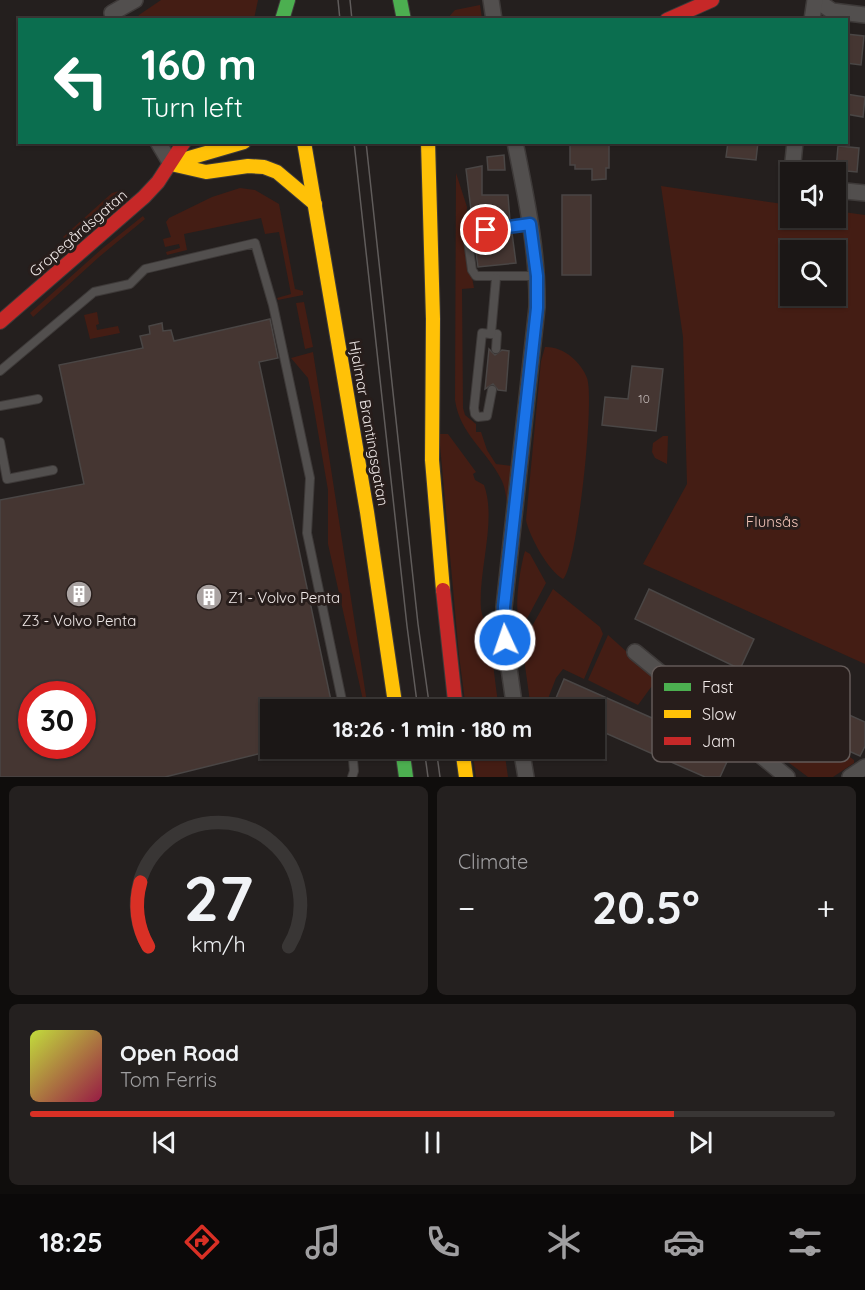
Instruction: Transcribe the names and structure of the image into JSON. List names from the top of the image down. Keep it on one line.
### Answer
{"streets":{"main road":["Gropegårdsgatan","Hjalmar Brantingsgatan"]},"parks":["Flunsås"],"places":{"building":["Z3 - Volvo Penta","Z1 - Volvo Penta"]},"house_numbers":["10"],"legend":["Fast","Slow","Jam"],"page":{"turn":["160 m","Turn left"],"limit":"30","trip":"18:26 · 1 min · 180 m","tile":"Climate","heat":["−","20.5°","+"],"song":["Open Road","Tom Ferris"],"tabs":"18:25","gauge":["27","km/h"]}}
